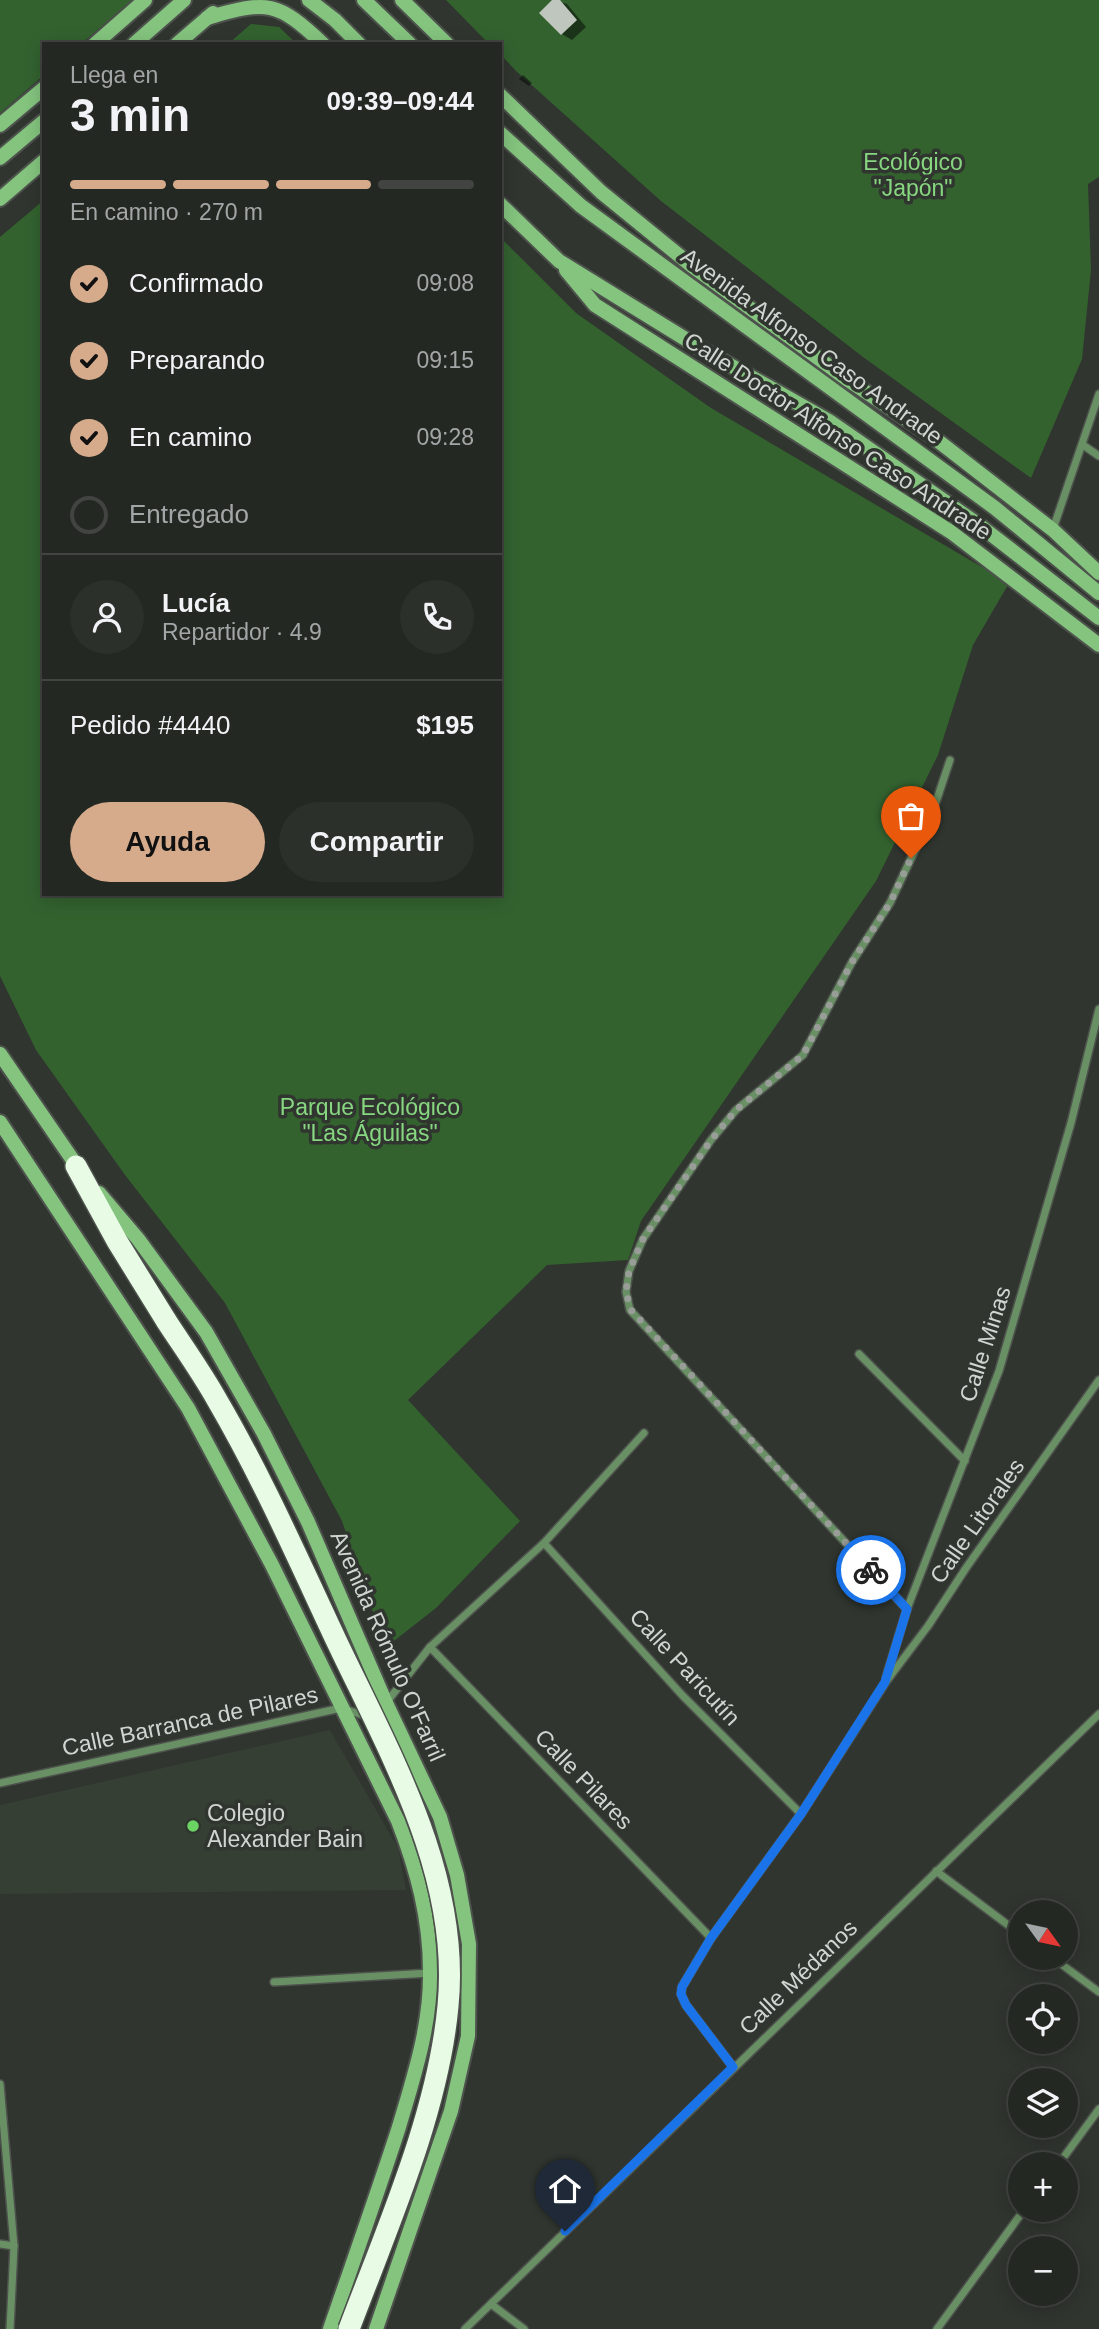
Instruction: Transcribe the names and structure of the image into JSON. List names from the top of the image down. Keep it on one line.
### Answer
{"streets":{"main road":["Avenida Alfonso Caso Andrade","Calle Doctor Alfonso Caso Andrade","Avenida Rómulo O'Farril"],"street":["Calle Minas","Calle Litorales","Calle Paricutín","Calle Barranca de Pilares","Calle Pilares","Calle Médanos"]},"crossings":[["Avenida Alfonso Caso Andrade","Calle Doctor Alfonso Caso Andrade"],["Calle Minas","Calle Litorales"],["Calle Litorales","Calle Paricutín"],["Calle Litorales","Calle Pilares"],["Calle Litorales","Calle Médanos"],["Avenida Rómulo O'Farril","Calle Barranca de Pilares"]],"parks":["Ecológico \"Japón\"","Parque Ecológico \"Las Águilas\""],"places":["Colegio Alexander Bain"],"north":"bottom right","page":{"heading":["3 min","Llega en","09:39–09:44"],"panel":["Lucía","Repartidor · 4.9","Pedido #4440","$195"],"bar":"En camino · 270 m","list":[["Confirmado","09:08"],["Preparando","09:15"],["En camino","09:28"],"Entregado"],"buttons":["Ayuda","Compartir"],"map_buttons":["+","−"]}}
